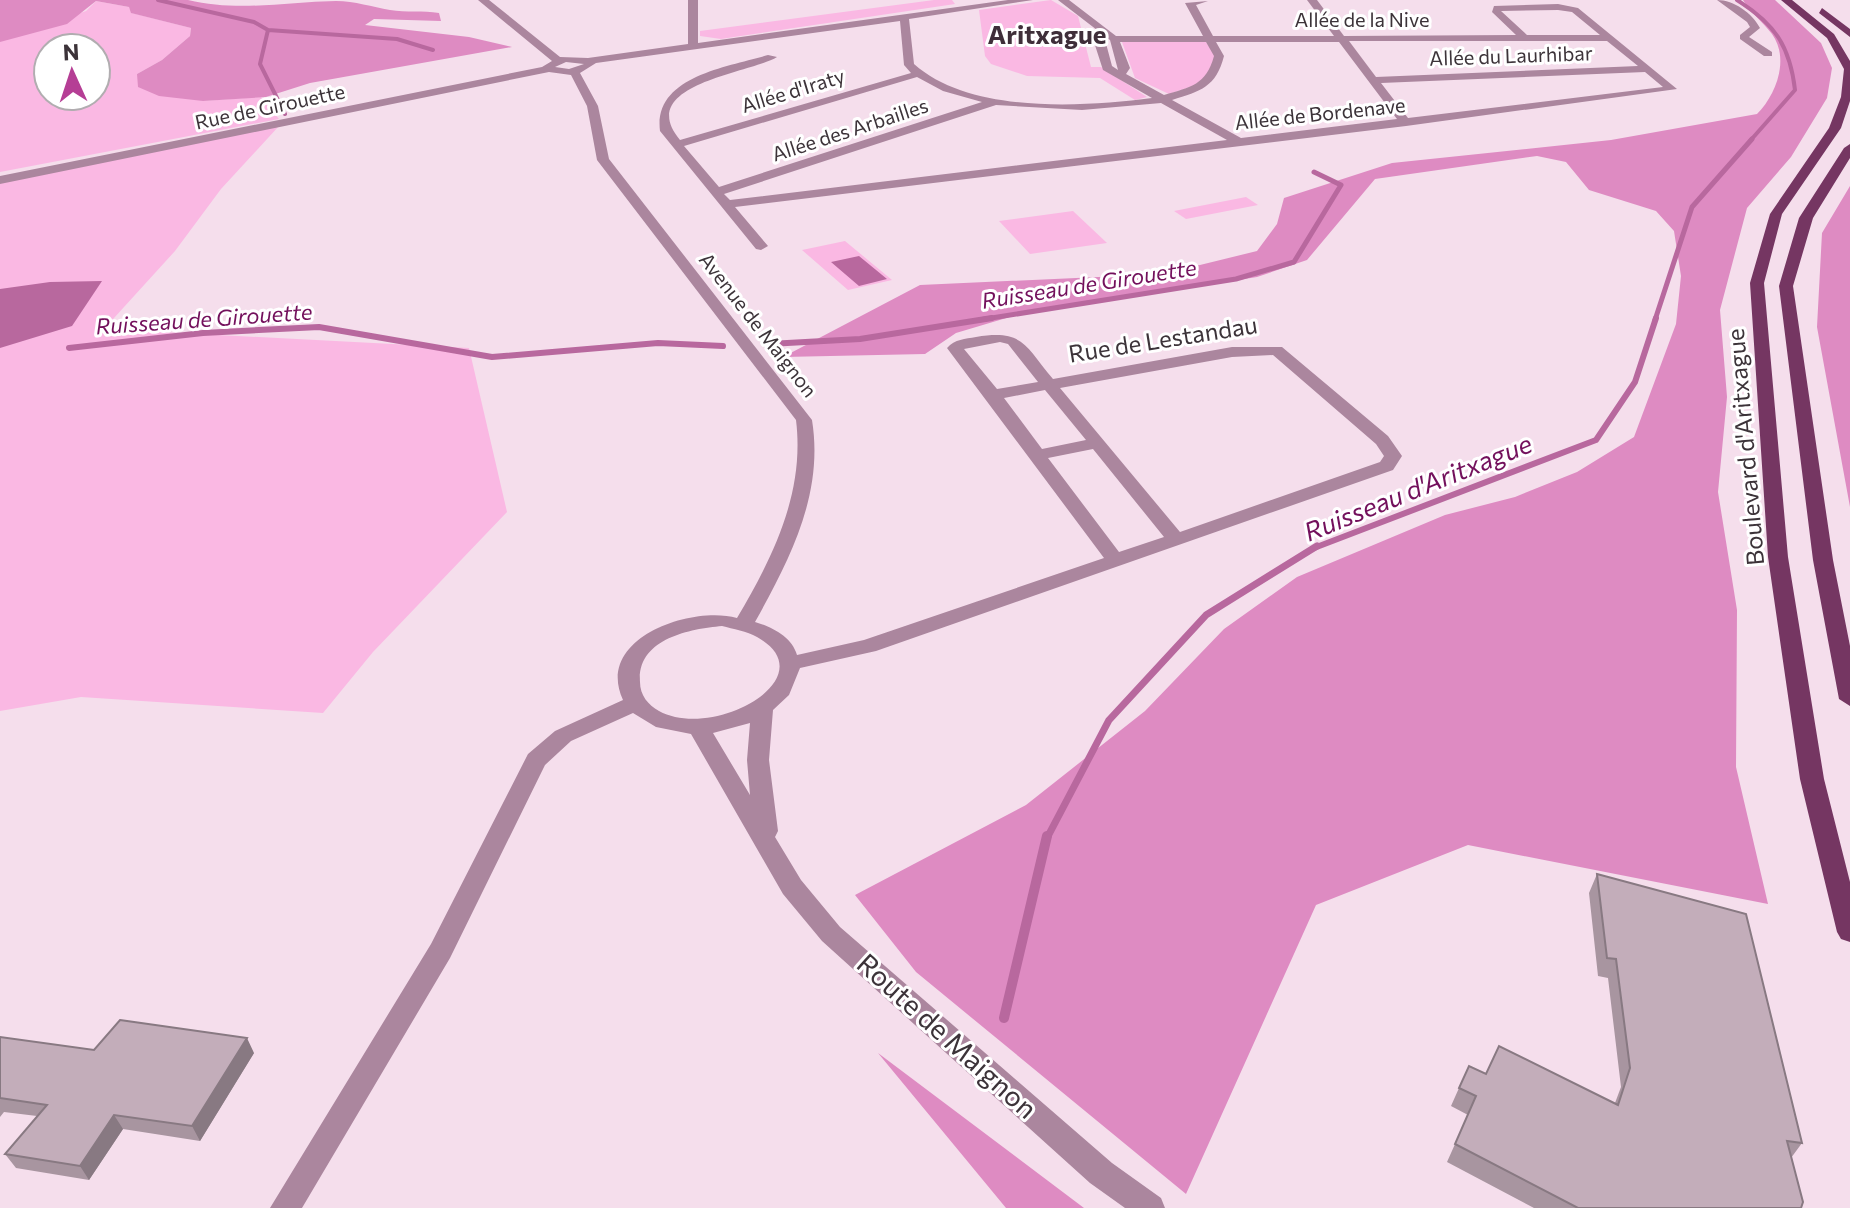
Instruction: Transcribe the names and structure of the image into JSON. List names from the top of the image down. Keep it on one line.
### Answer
{"streets":{"main road":["Boulevard d'Aritxague"],"street":["Allée de la Nive","Allée du Laurhibar","Allée d'Iraty","Rue de Girouette","Allée de Bordenave","Allée des Arbailles","Avenue de Maignon","Rue de Lestandau","Route de Maignon"]},"crossings":[["Allée de la Nive","Allée de Bordenave"],["Allée du Laurhibar","Allée de Bordenave"],["Avenue de Maignon","Rue de Lestandau"],["Avenue de Maignon","Route de Maignon"],["Rue de Lestandau","Route de Maignon"]],"districts":["Aritxague"],"water":["Ruisseau de Girouette","Ruisseau d'Aritxague"],"north":"top"}
